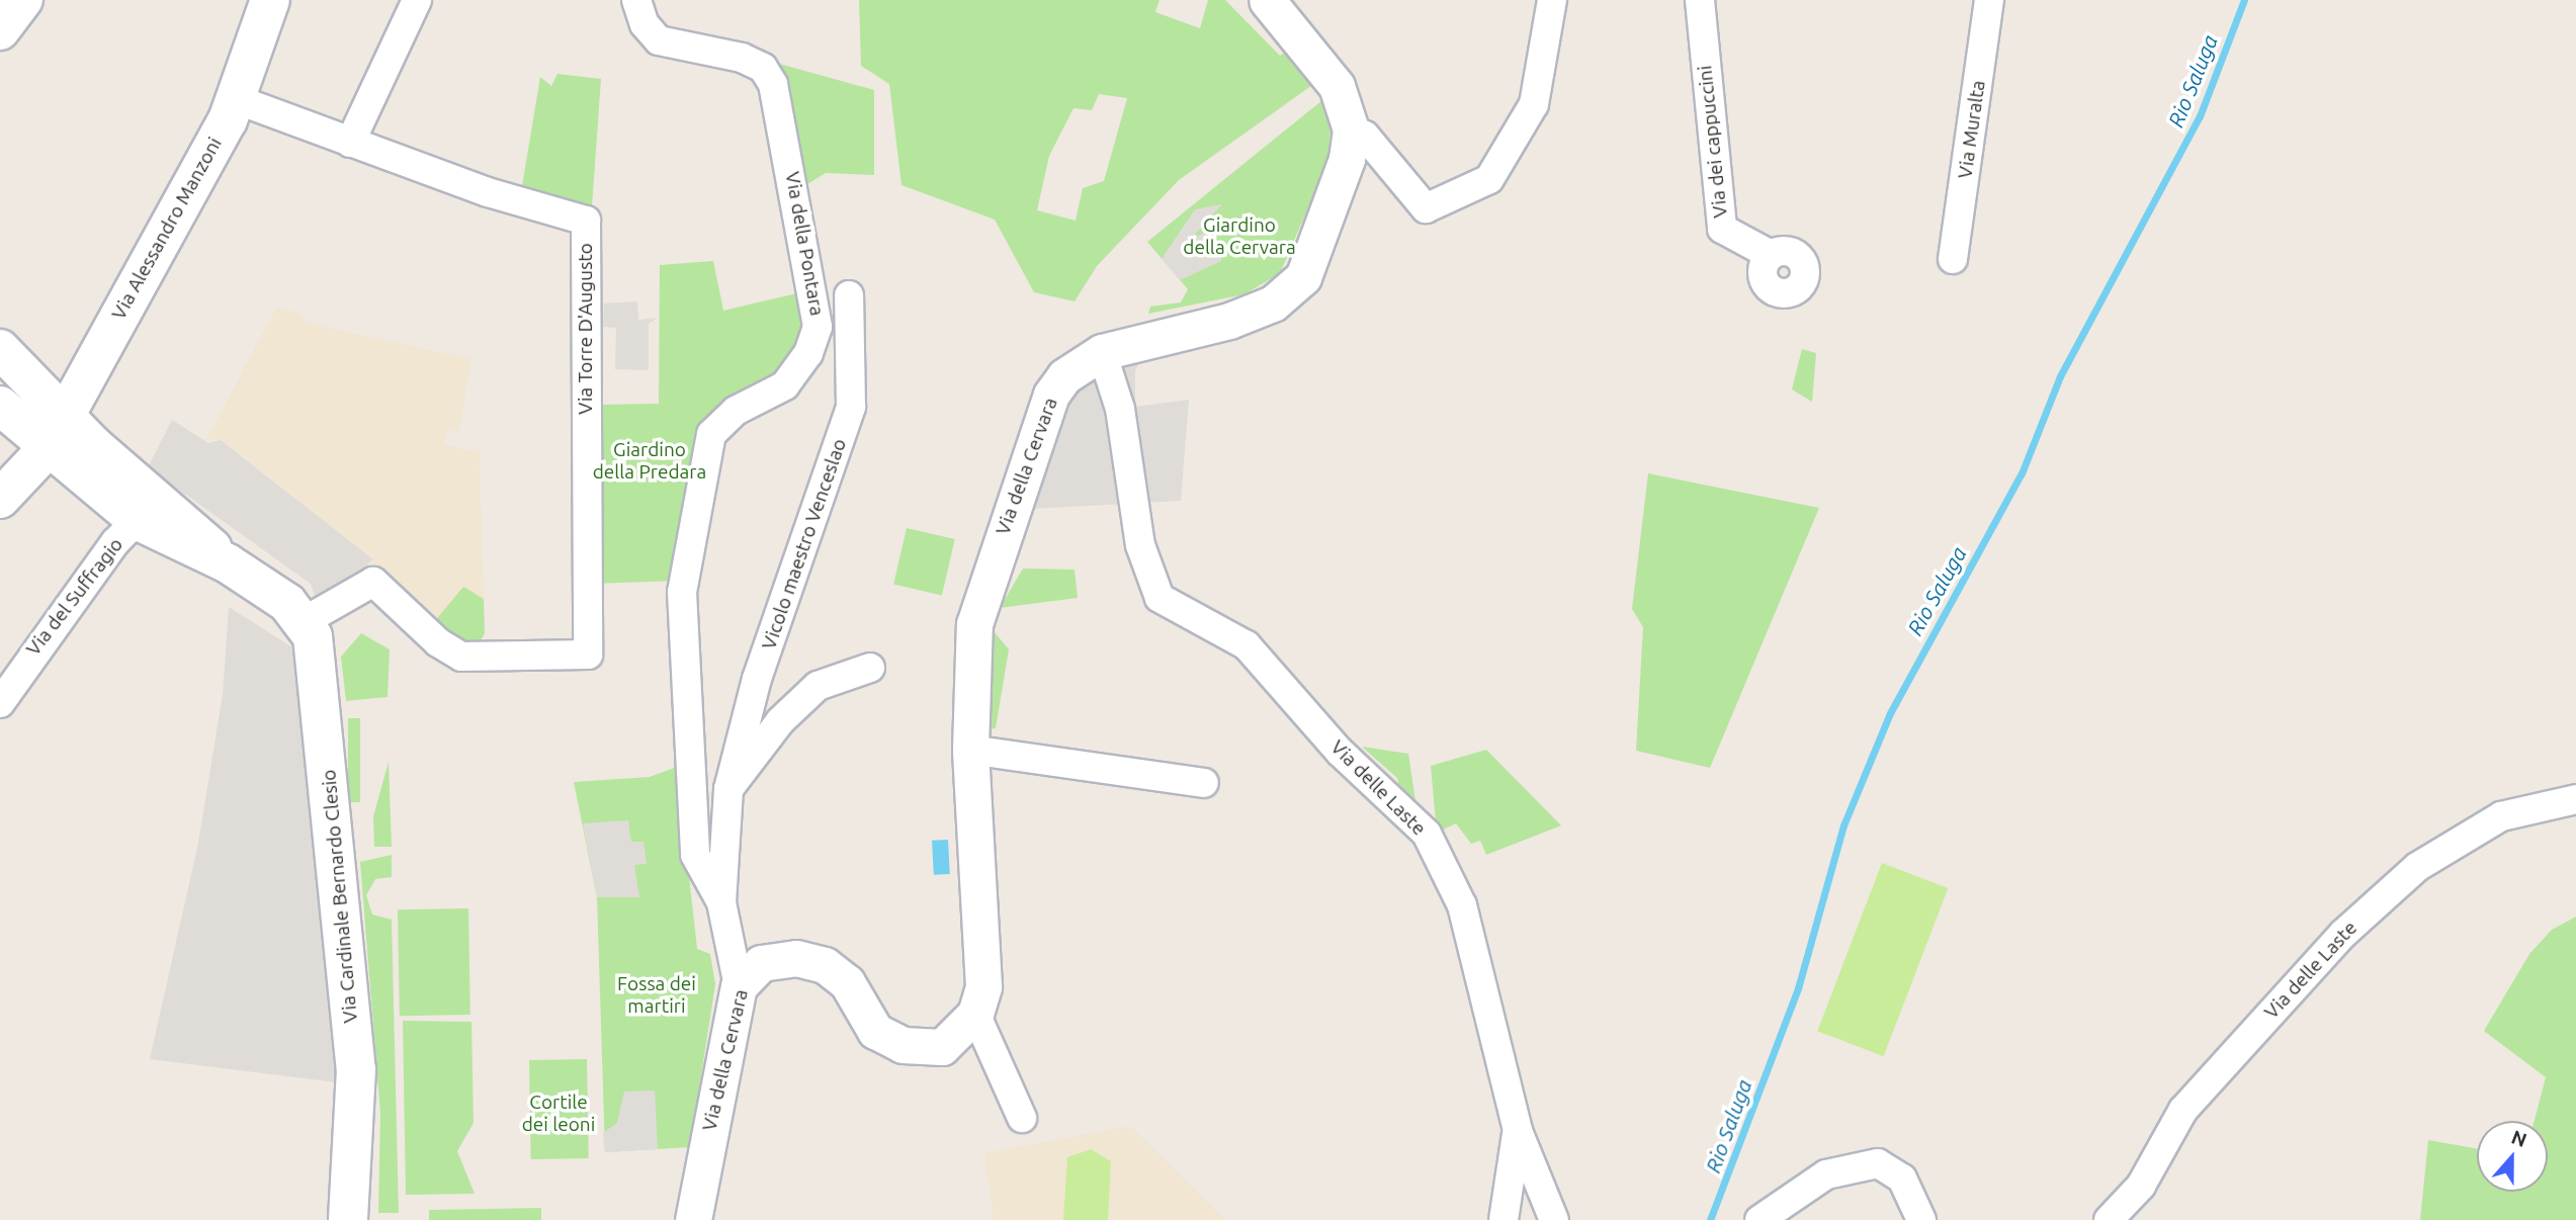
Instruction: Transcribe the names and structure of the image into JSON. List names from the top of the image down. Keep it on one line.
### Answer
{"streets":{"main road":["Via Alessandro Manzoni","Via Cardinale Bernardo Clesio"],"street":["Via Muralta","Via dei cappuccini","Via della Pontara","Via Torre D'Augusto","Via della Cervara","Vicolo maestro Venceslao","Via del Suffragio","Via delle Laste"]},"crossings":[["Via Alessandro Manzoni","Via Torre D'Augusto"],["Via della Pontara","Vicolo maestro Venceslao"],["Via Torre D'Augusto","Via Cardinale Bernardo Clesio"],["Via della Cervara","Via delle Laste"]],"water":["Rio Saluga"],"parks":["Giardino della Cervara","Giardino della Predara","Fossa dei martiri","Cortile dei leoni"],"north":"top"}
